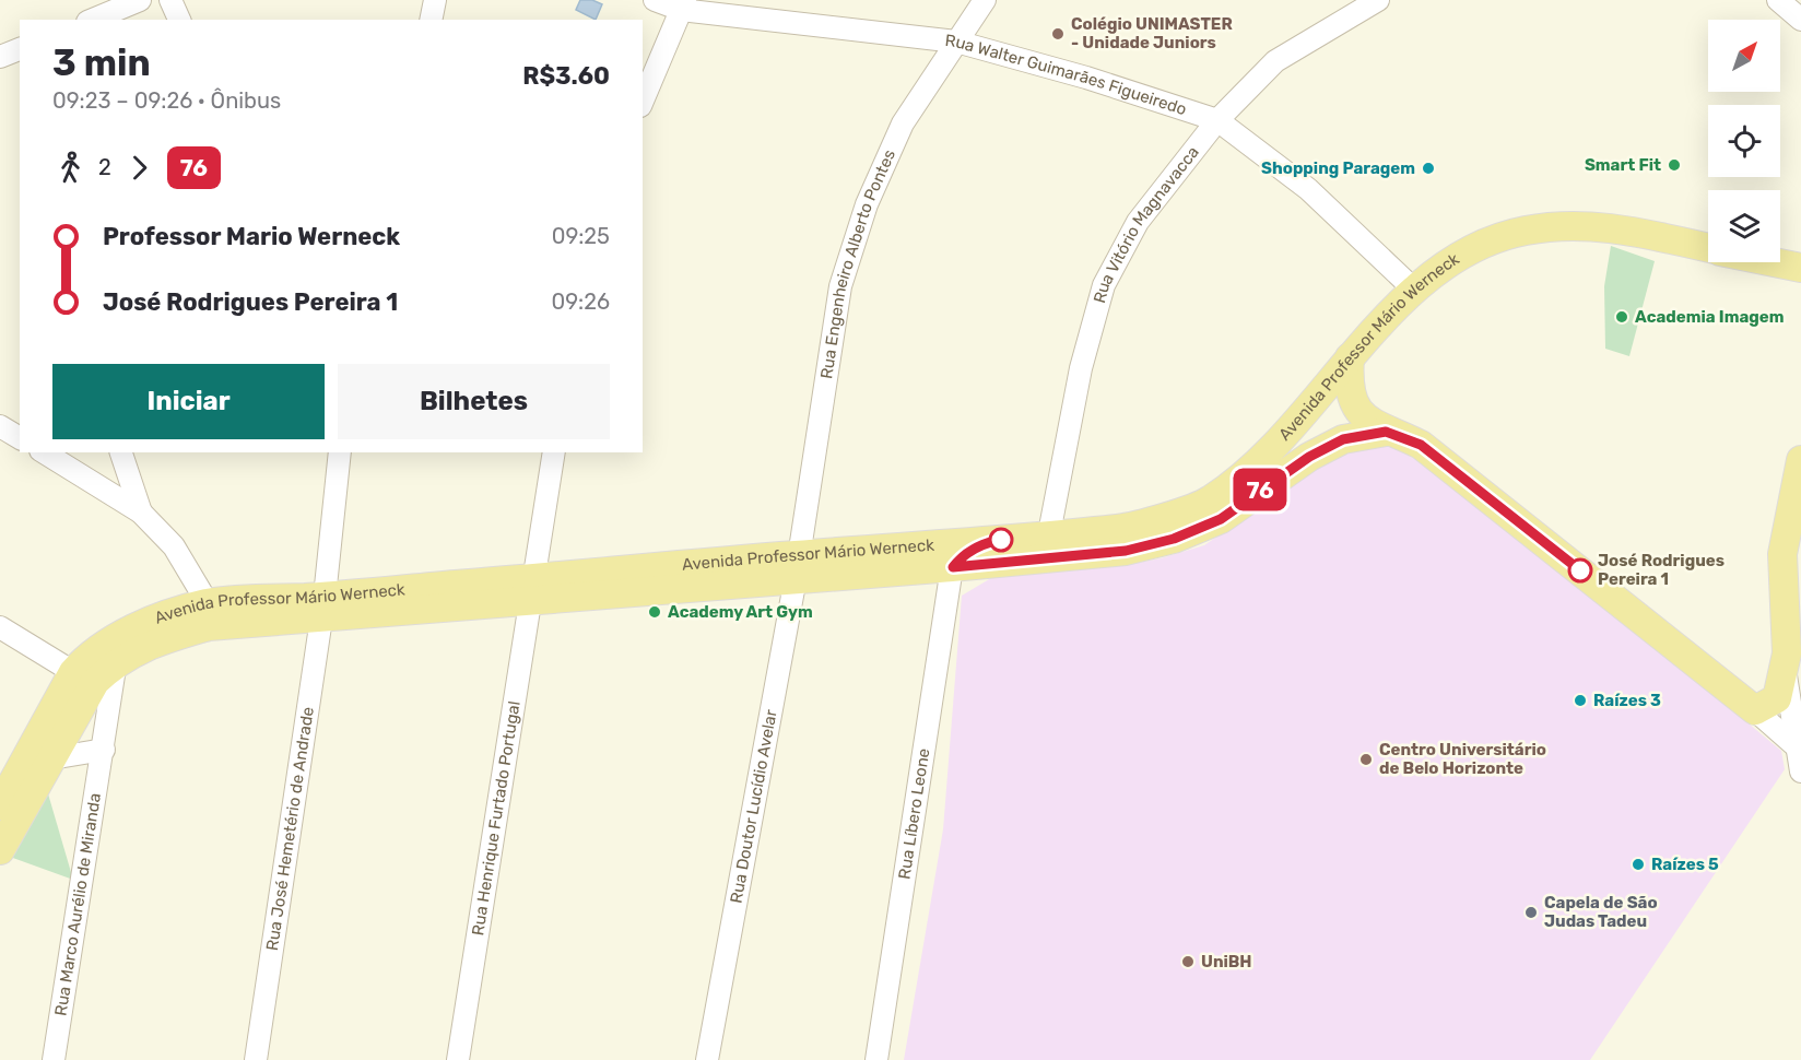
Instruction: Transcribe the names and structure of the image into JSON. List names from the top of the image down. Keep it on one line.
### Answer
{"streets":{"main road":["Avenida Professor Mário Werneck"],"street":["Rua Walter Guimarães Figueiredo","Rua Vitório Magnavacca","Rua Engenheiro Alberto Pontes","Rua Doutor Lucídio Avelar","Rua Líbero Leone","Rua Henrique Furtado Portugal","Rua José Hemetério de Andrade","Rua Marco Aurélio de Miranda"]},"crossings":[["Rua Walter Guimarães Figueiredo","Rua Vitório Magnavacca"],["Rua Walter Guimarães Figueiredo","Rua Engenheiro Alberto Pontes"],["Rua Walter Guimarães Figueiredo","Avenida Professor Mário Werneck"],["Rua Vitório Magnavacca","Avenida Professor Mário Werneck"],["Rua Engenheiro Alberto Pontes","Avenida Professor Mário Werneck"],["Rua Engenheiro Alberto Pontes","Rua Doutor Lucídio Avelar"],["Avenida Professor Mário Werneck","Rua Doutor Lucídio Avelar"],["Avenida Professor Mário Werneck","Rua Líbero Leone"],["Avenida Professor Mário Werneck","Rua Henrique Furtado Portugal"],["Avenida Professor Mário Werneck","Rua José Hemetério de Andrade"],["Avenida Professor Mário Werneck","Rua Marco Aurélio de Miranda"]],"places":["Colégio UNIMASTER - Unidade Juniors","Smart Fit","Shopping Paragem","Academia Imagem","José Rodrigues Pereira 1","Academy Art Gym","Raízes 3","Centro Universitário de Belo Horizonte","Raízes 5","Capela de São Judas Tadeu","UniBH"],"lines":["bus line 76"],"north":"top right","page":{"on_map":"76","heading":["3 min","09:23 – 09:26 · Ônibus","R$3.60"],"legs":["2","76"],"list":[{"name":"Professor Mario Werneck","value":"09:25"},{"name":"José Rodrigues Pereira 1","value":"09:26"}],"buttons":["Iniciar","Bilhetes"]}}
